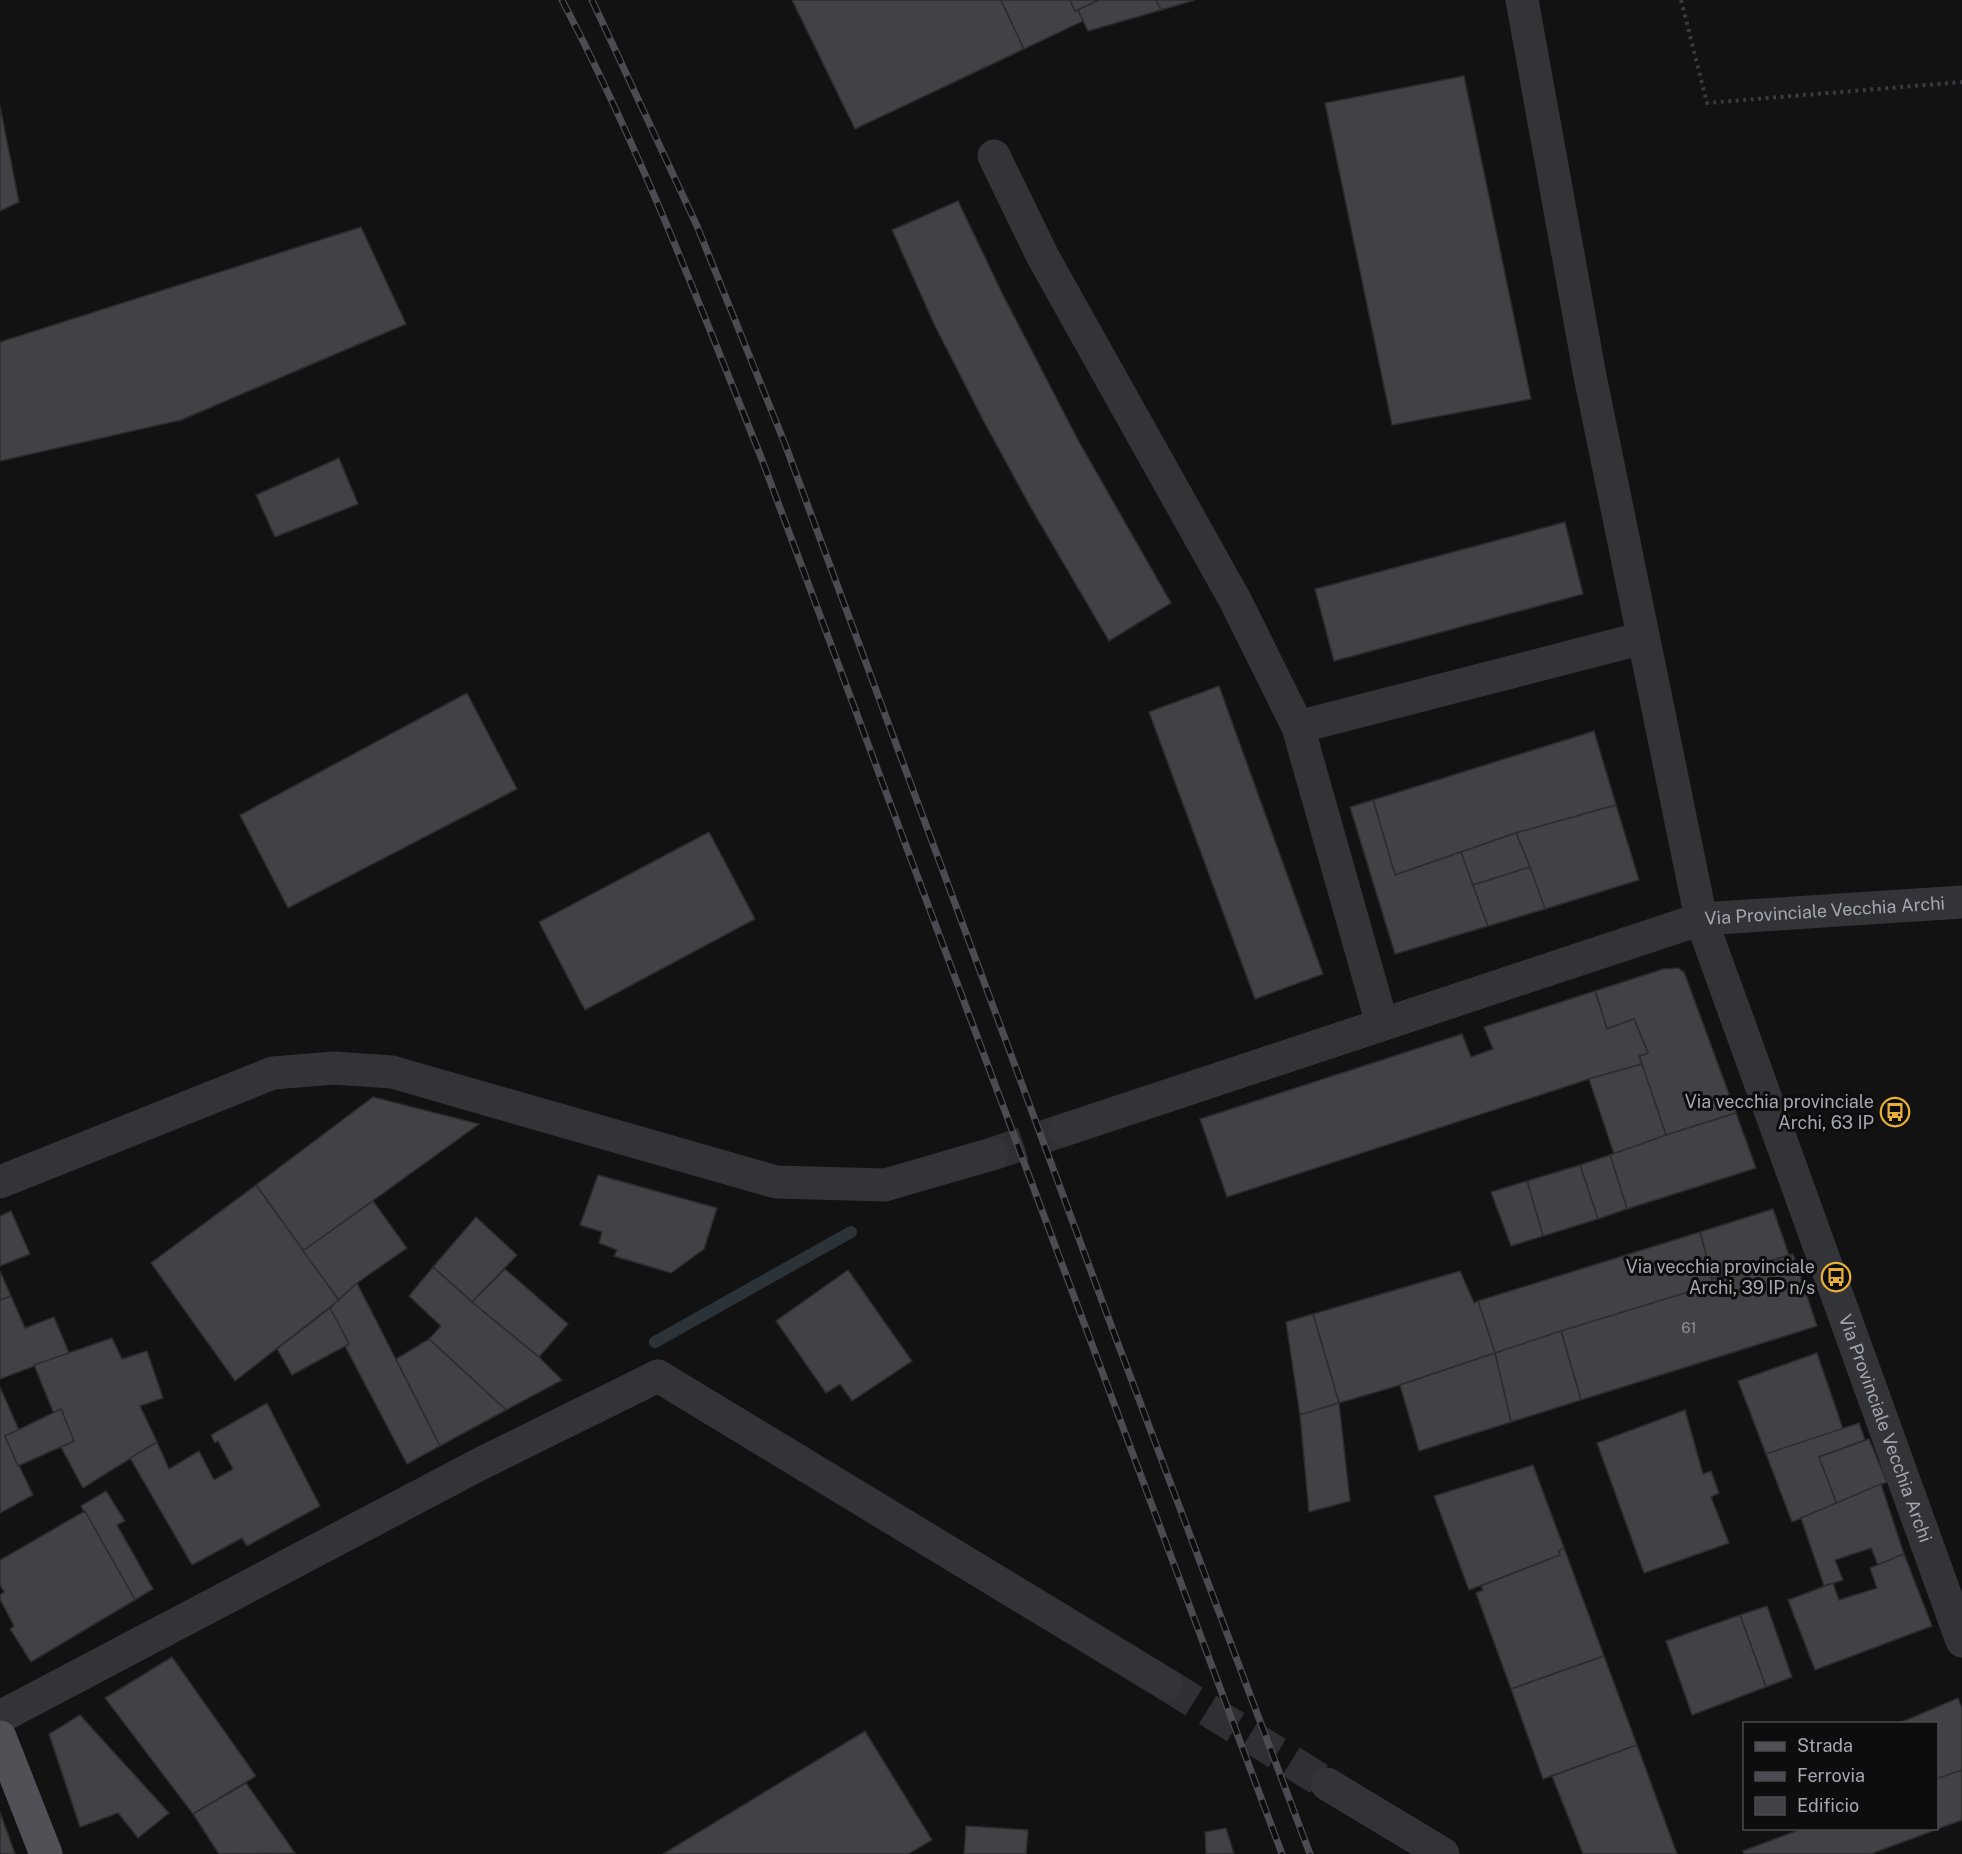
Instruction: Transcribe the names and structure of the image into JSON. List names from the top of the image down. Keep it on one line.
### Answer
{"streets":{"street":["Via Provinciale Vecchia Archi"]},"places":{"bus stop":["Via vecchia provinciale Archi, 63 IP","Via vecchia provinciale Archi, 39 IP n/s"]},"house_numbers":["61"],"legend":["Strada","Ferrovia","Edificio"]}
